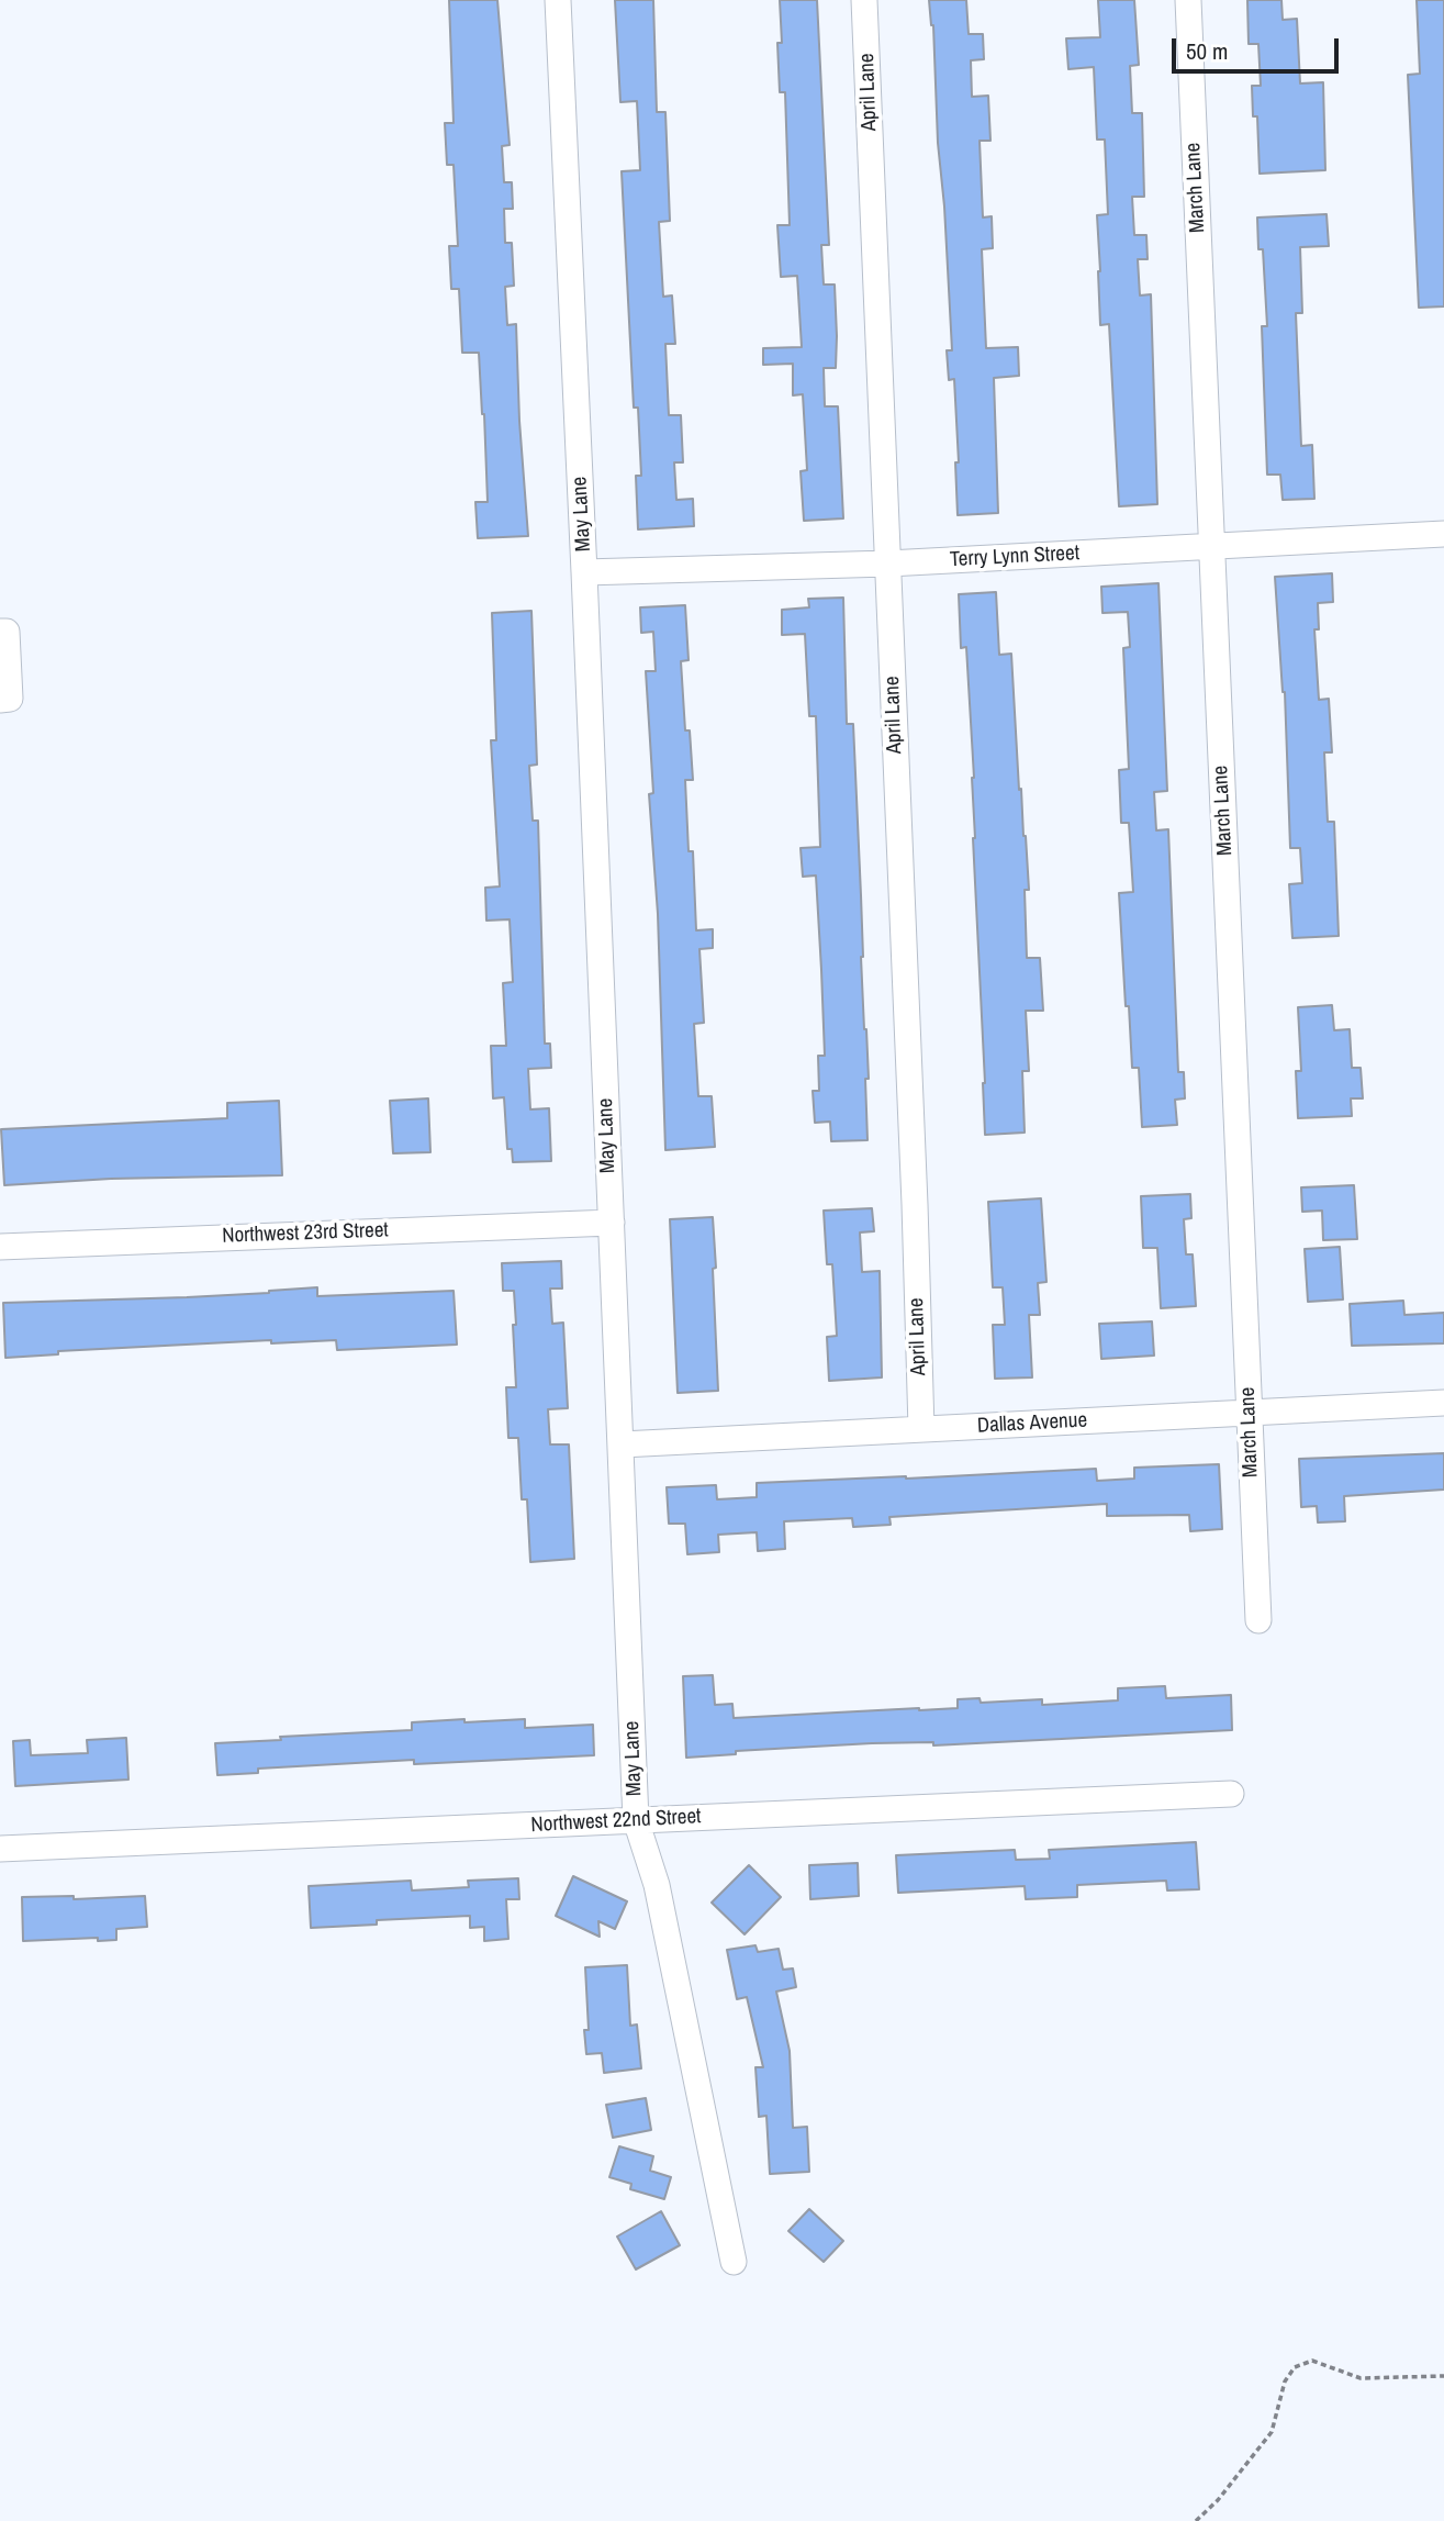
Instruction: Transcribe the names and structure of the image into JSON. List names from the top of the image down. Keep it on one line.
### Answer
{"streets":{"street":["April Lane","March Lane","May Lane","Terry Lynn Street","Northwest 23rd Street","Dallas Avenue","Northwest 22nd Street"]},"crossings":[["April Lane","Terry Lynn Street"],["April Lane","Dallas Avenue"],["March Lane","Terry Lynn Street"],["March Lane","Dallas Avenue"],["May Lane","Terry Lynn Street"],["May Lane","Northwest 23rd Street"],["May Lane","Dallas Avenue"],["May Lane","Northwest 22nd Street"]],"scale_bar":"50 m"}
